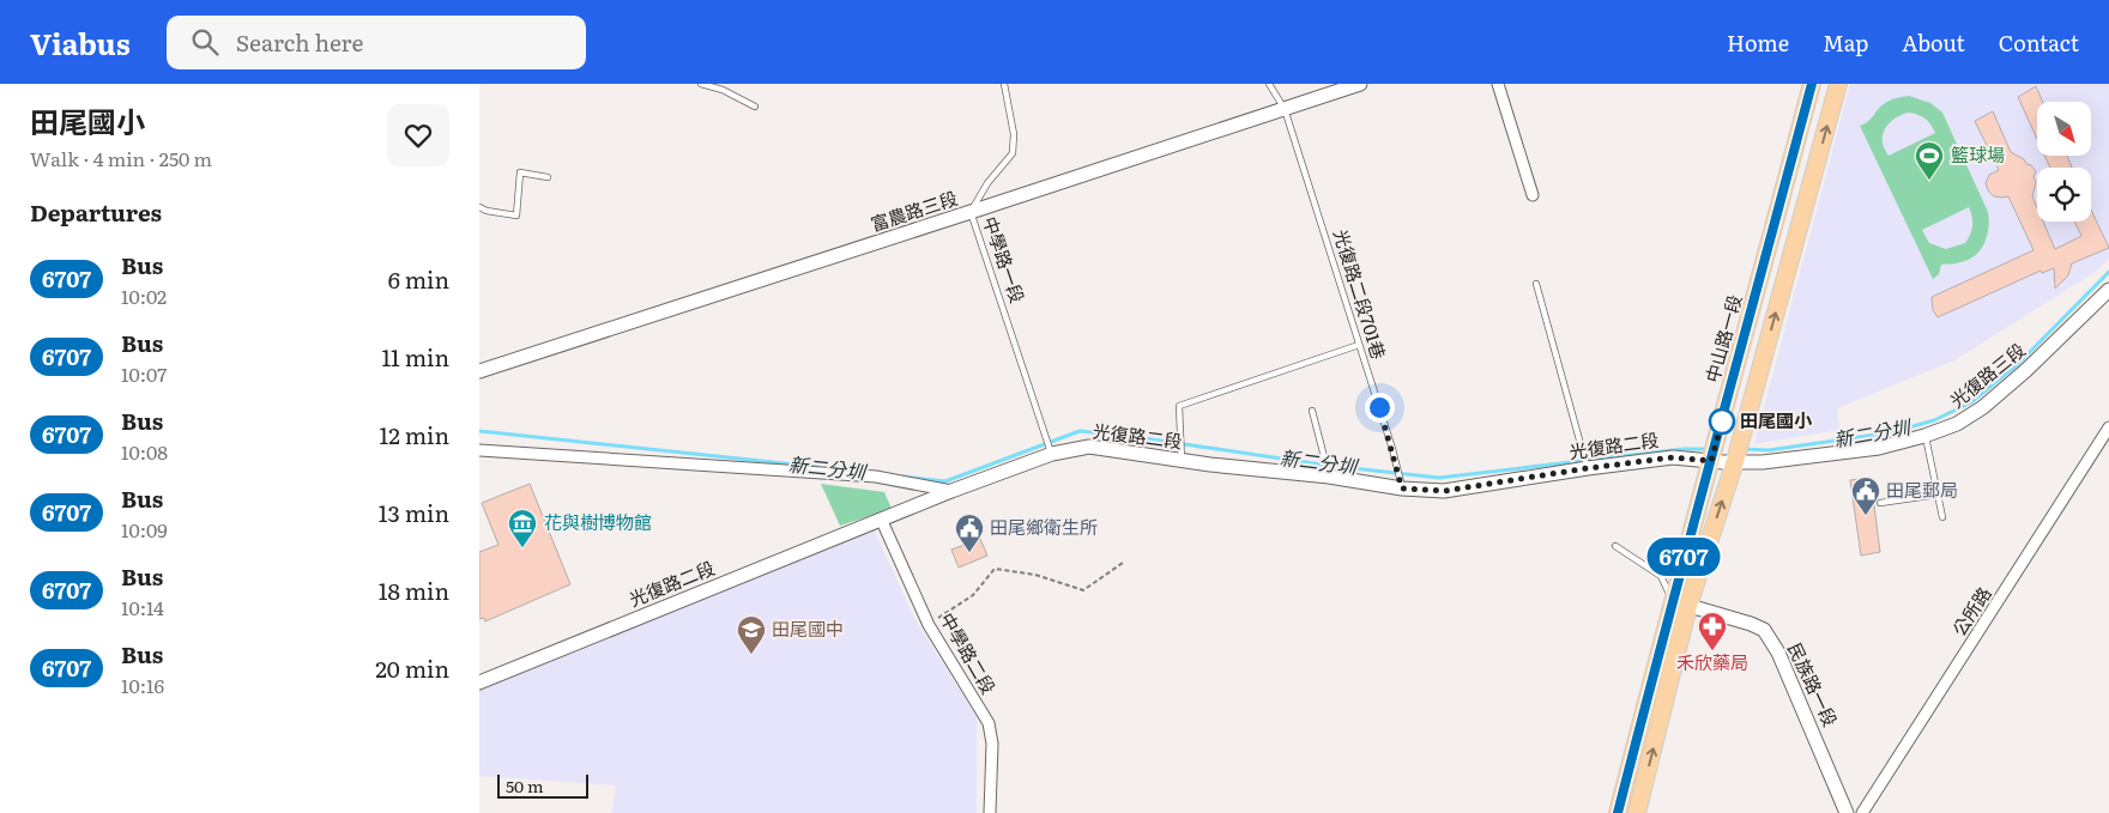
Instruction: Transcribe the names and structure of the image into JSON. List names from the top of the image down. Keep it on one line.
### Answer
{"streets":{"main road":["中山路一段"],"street":["富農路三段","光復路三段","光復路二段","公所路","中學路二段","民族路一段"],"lane":["中學路一段","光復路二段701巷"]},"crossings":[["富農路三段","中學路一段"],["富農路三段","光復路二段701巷"],["中學路一段","光復路二段"],["光復路二段701巷","光復路二段"],["中山路一段","光復路三段"],["中山路一段","光復路二段"],["中山路一段","民族路一段"],["光復路三段","光復路二段"],["光復路二段","中學路二段"]],"water":["新二分圳"],"places":{"sports":["籃球場"],"other":["田尾國小"],"public building":["田尾郵局","田尾鄉衛生所"],"museum":["花與樹博物館"],"pharmacy":["禾欣藥局"],"school or university":["田尾國中"]},"lines":["bus line 6707"],"scale_bar":"50 m","north":"bottom right","page":{"header":"Viabus","search":"Search here","nav":["Home","Map","About","Contact"],"heading":[["田尾國小","Walk · 4 min · 250 m"],"Departures"],"on_map":"6707","list":[{"mark":"6707","name":"Bus","note":"10:02","value":"6 min"},{"mark":"6707","name":"Bus","note":"10:07","value":"11 min"},{"mark":"6707","name":"Bus","note":"10:08","value":"12 min"},{"mark":"6707","name":"Bus","note":"10:09","value":"13 min"},{"mark":"6707","name":"Bus","note":"10:14","value":"18 min"},{"mark":"6707","name":"Bus","note":"10:16","value":"20 min"}],"scale":"50 m"}}
